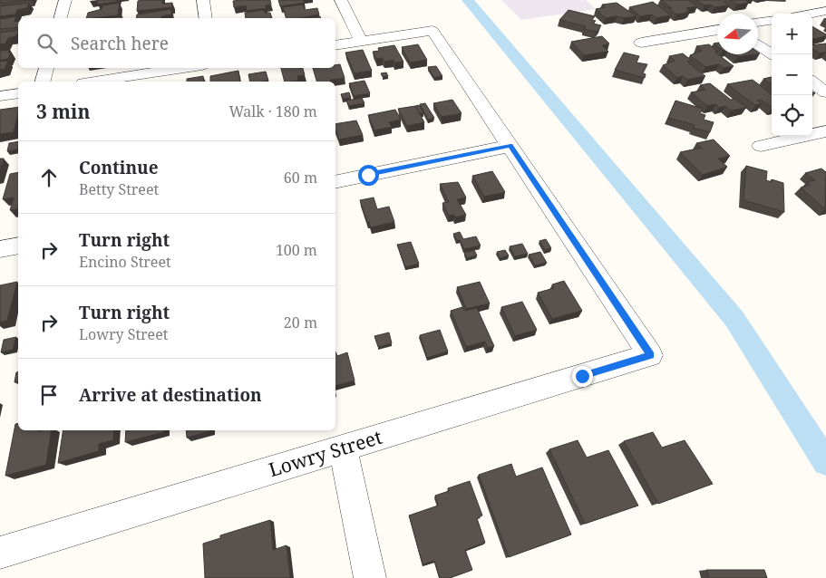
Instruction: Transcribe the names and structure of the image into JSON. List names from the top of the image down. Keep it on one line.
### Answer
{"streets":{"street":["Lowry Street"]},"north":"left","page":{"map_buttons":["+","−"],"search":"Search here","heading":["3 min","Walk · 180 m"],"list":[["Continue","Betty Street","60 m"],["Turn right","Encino Street","100 m"],["Turn right","Lowry Street","20 m"],"Arrive at destination"]}}
